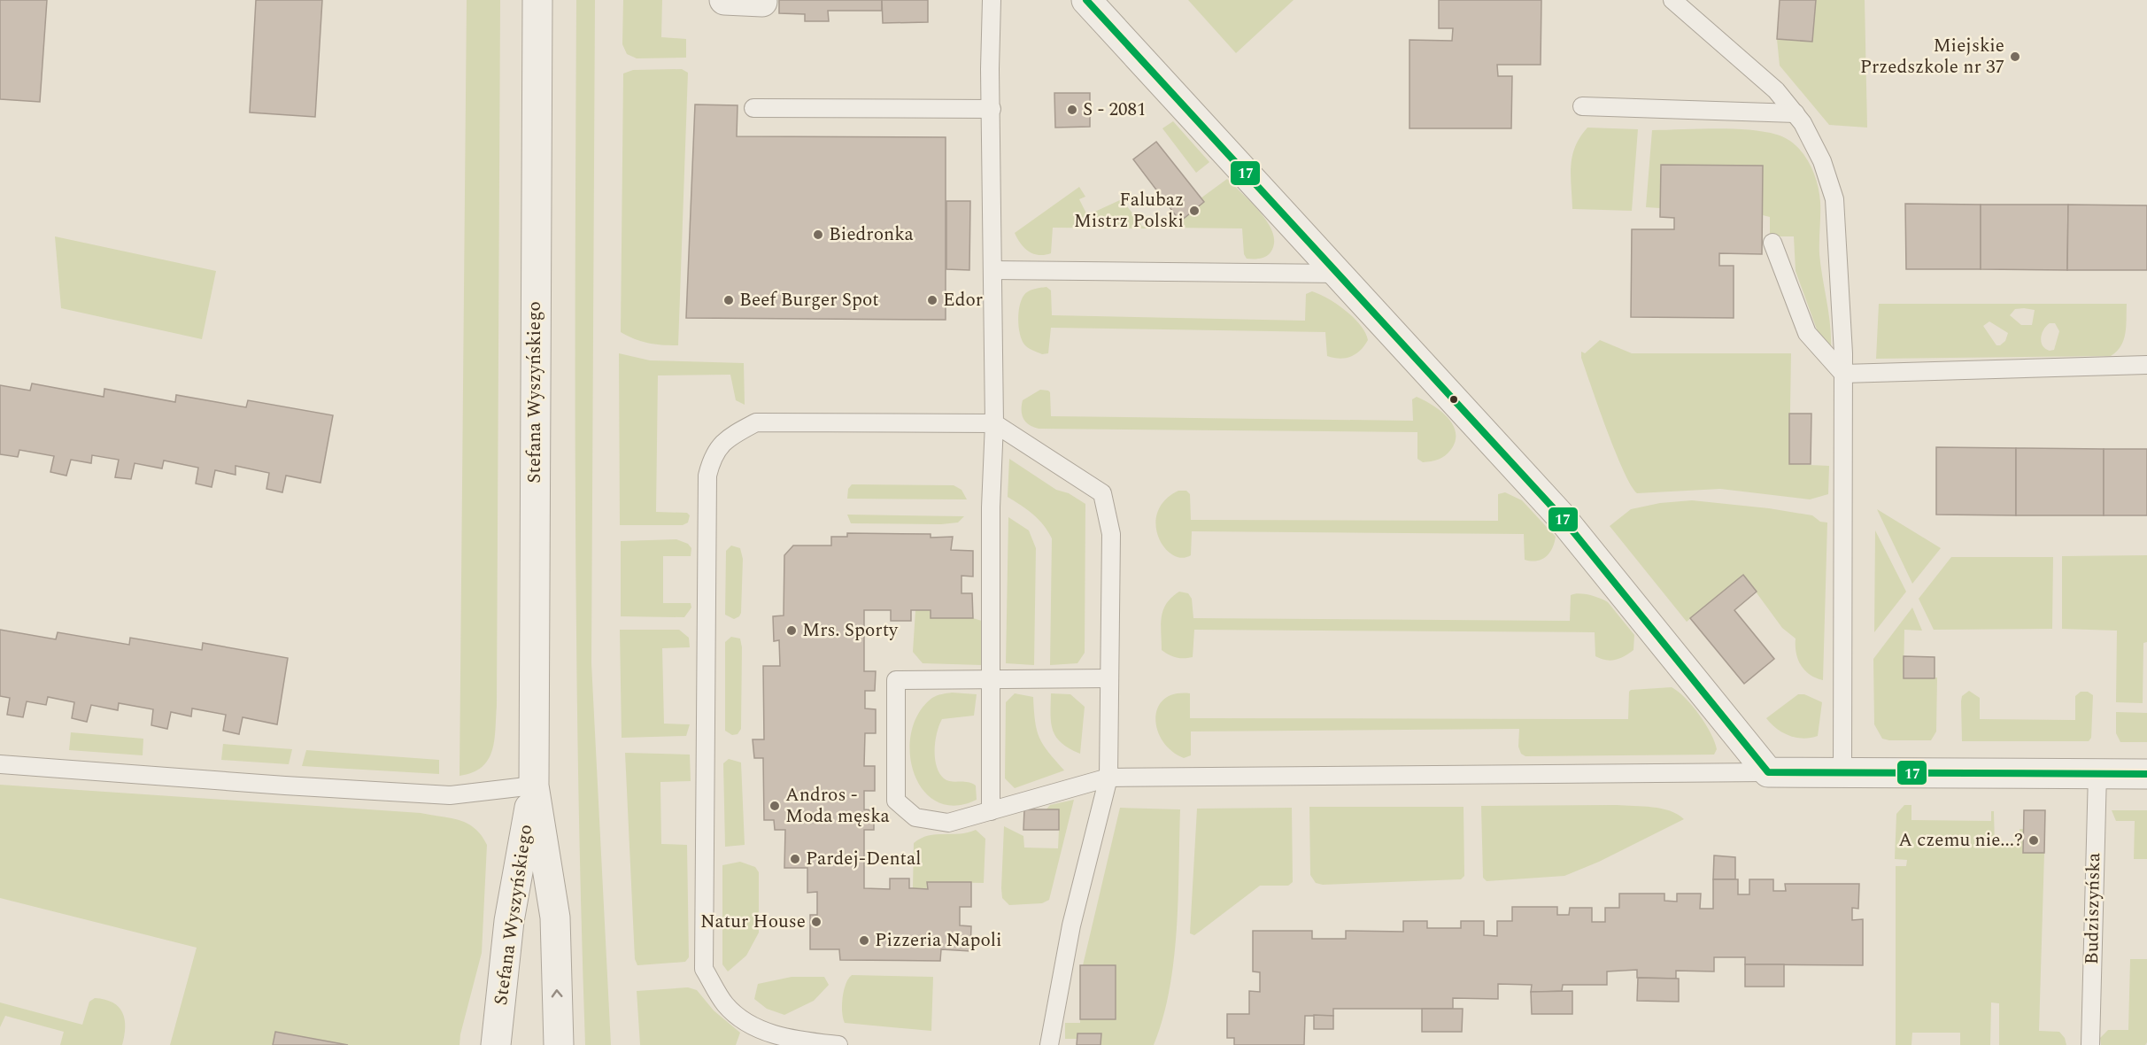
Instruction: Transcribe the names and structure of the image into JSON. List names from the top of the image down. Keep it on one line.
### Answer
{"streets":{"street":["Stefana Wyszyńskiego"],"lane":["Budziszyńska"]},"places":["Miejskie Przedszkole nr 37","S - 2081","Falubaz Mistrz Polski","Biedronka","Beef Burger Spot","Edor","Mrs. Sporty","Andros - Moda męska","A czemu nie...?","Pardej-Dental","Natur House","Pizzeria Napoli"],"lines":["transit line 17"]}
